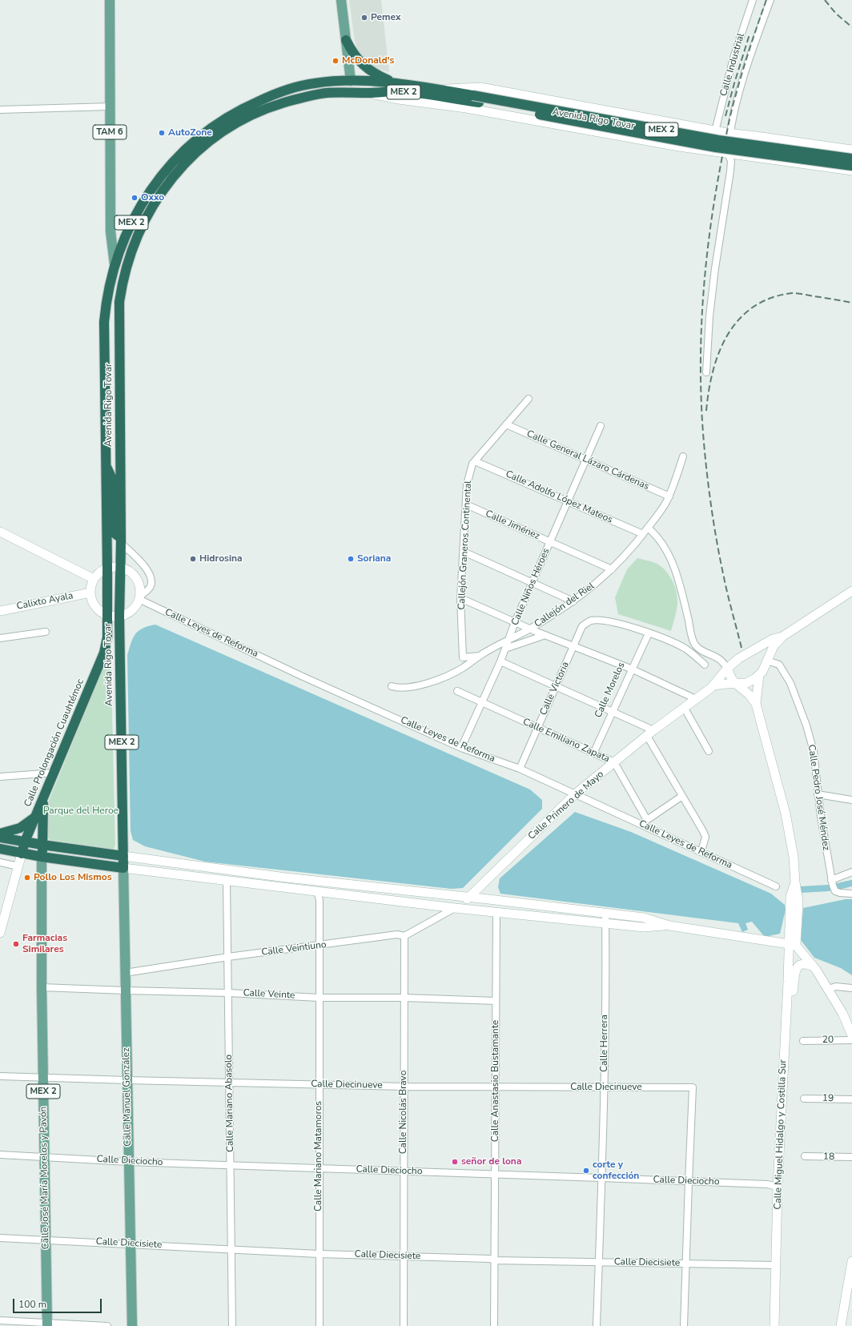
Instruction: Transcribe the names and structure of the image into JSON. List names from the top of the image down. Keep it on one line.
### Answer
{"streets":{"highway":["MEX 2","Avenida Rigo Tovar","Calle Prolongación Cuauhtémoc"],"main road":["TAM 6","Calixto Ayala","Calle Primero de Mayo","Calle Manuel González","Calle Miguel Hidalgo y Costilla Sur","Calle José María Morelos y Pavón"],"street":["Calle Industrial","Calle General Lázaro Cárdenas","Calle Adolfo López Mateos","Calle Jiménez","Callejón Graneros Continental","Calle Niños Héroes","Callejón del Riel","Calle Leyes de Reforma","Calle Victoria","Calle Morelos","Calle Emiliano Zapata","Calle Pedro José Méndez","Calle Veintiuno","Calle Veinte","20","Calle Herrera","Calle Anastasio Bustamante","Calle Diecinueve","19","Calle Mariano Abasolo","Calle Nicolás Bravo","Calle Mariano Matamoros","18","Calle Dieciocho","Calle Diecisiete"]},"crossings":[["Calle Industrial","Avenida Rigo Tovar"],["MEX 2","Calle Prolongación Cuauhtémoc"],["MEX 2","Calle José María Morelos y Pavón"],["Avenida Rigo Tovar","TAM 6"],["Avenida Rigo Tovar","Calle Prolongación Cuauhtémoc"],["Avenida Rigo Tovar","Calle Manuel González"],["Calle General Lázaro Cárdenas","Callejón Graneros Continental"],["Calle General Lázaro Cárdenas","Calle Niños Héroes"],["Calle General Lázaro Cárdenas","Callejón del Riel"],["Calle Adolfo López Mateos","Callejón Graneros Continental"],["Calle Adolfo López Mateos","Calle Niños Héroes"],["Calle Adolfo López Mateos","Callejón del Riel"],["Calle Jiménez","Callejón Graneros Continental"],["Calle Jiménez","Calle Niños Héroes"],["Calle Jiménez","Callejón del Riel"],["Callejón Graneros Continental","Callejón del Riel"],["Calle Niños Héroes","Callejón del Riel"],["Calle Niños Héroes","Calle Leyes de Reforma"],["Calle Niños Héroes","Calle Emiliano Zapata"],["Calle Leyes de Reforma","Calle Victoria"],["Calle Leyes de Reforma","Calle Primero de Mayo"],["Calle Victoria","Calle Morelos"],["Calle Victoria","Calle Emiliano Zapata"],["Calle Morelos","Calle Emiliano Zapata"],["Calle Emiliano Zapata","Calle Primero de Mayo"],["Calle Pedro José Méndez","Calle Primero de Mayo"],["Calle Veintiuno","Calle Manuel González"],["Calle Veintiuno","Calle Mariano Abasolo"],["Calle Veintiuno","Calle Nicolás Bravo"],["Calle Veintiuno","Calle Mariano Matamoros"],["Calle Veinte","Calle Anastasio Bustamante"],["Calle Veinte","Calle Manuel González"],["Calle Veinte","Calle Mariano Abasolo"],["Calle Veinte","Calle Nicolás Bravo"],["Calle Veinte","Calle Mariano Matamoros"],["Calle Veinte","Calle José María Morelos y Pavón"],["Calle Herrera","Calle Diecinueve"],["Calle Herrera","Calle Dieciocho"],["Calle Herrera","Calle Diecisiete"],["Calle Anastasio Bustamante","Calle Diecinueve"],["Calle Anastasio Bustamante","Calle Dieciocho"],["Calle Anastasio Bustamante","Calle Diecisiete"],["Calle Diecinueve","Calle Manuel González"],["Calle Diecinueve","Calle Mariano Abasolo"],["Calle Diecinueve","Calle Nicolás Bravo"],["Calle Diecinueve","Calle Mariano Matamoros"],["Calle Diecinueve","Calle Dieciocho"],["Calle Diecinueve","Calle José María Morelos y Pavón"],["Calle Manuel González","Calle Dieciocho"],["Calle Manuel González","Calle Diecisiete"],["Calle Mariano Abasolo","Calle Dieciocho"],["Calle Mariano Abasolo","Calle Diecisiete"],["Calle Nicolás Bravo","Calle Dieciocho"],["Calle Nicolás Bravo","Calle Diecisiete"],["Calle Miguel Hidalgo y Costilla Sur","Calle Dieciocho"],["Calle Miguel Hidalgo y Costilla Sur","Calle Diecisiete"],["Calle Mariano Matamoros","Calle Dieciocho"],["Calle Mariano Matamoros","Calle Diecisiete"],["Calle Dieciocho","Calle José María Morelos y Pavón"],["Calle José María Morelos y Pavón","Calle Diecisiete"]],"parks":["Parque del Heroe"],"places":["Pemex","McDonald's","AutoZone","Oxxo","Hidrosina","Soriana","Pollo Los Mismos","Farmacias Similares","señor de lona","corte y confección"],"scale_bar":"100 m"}
